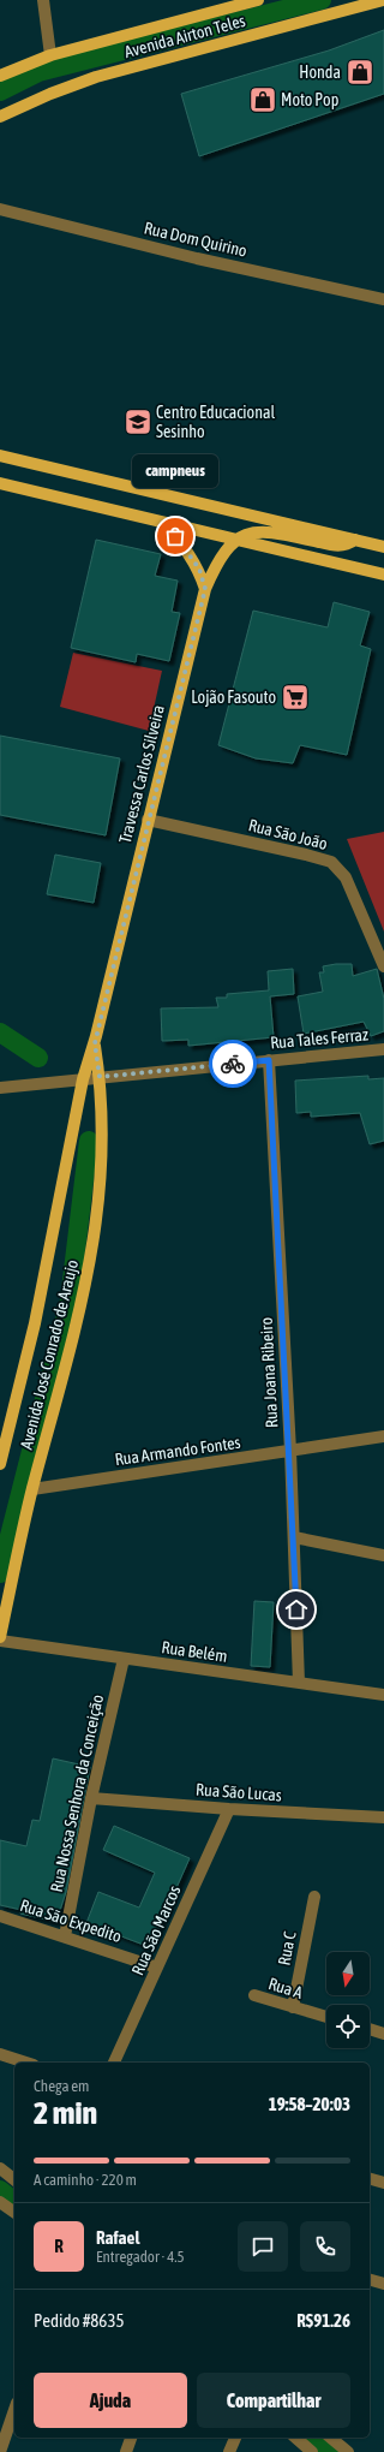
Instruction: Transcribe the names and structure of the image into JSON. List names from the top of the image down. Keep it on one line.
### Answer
{"streets":{"main road":["Avenida Airton Teles","Travessa Carlos Silveira","Avenida José Conrado de Araujo"],"street":["Rua Dom Quirino","Rua São João","Rua Tales Ferraz","Rua Joana Ribeiro","Rua Armando Fontes","Rua Belém","Rua São Lucas","Rua Nossa Senhora da Conceição","Rua São Expedito","Rua São Marcos","Rua C","Rua A"]},"crossings":[["Travessa Carlos Silveira","Rua São João"],["Travessa Carlos Silveira","Rua Tales Ferraz"],["Travessa Carlos Silveira","Avenida José Conrado de Araujo"],["Rua Tales Ferraz","Avenida José Conrado de Araujo"],["Rua Tales Ferraz","Rua Joana Ribeiro"],["Avenida José Conrado de Araujo","Rua Armando Fontes"],["Rua Joana Ribeiro","Rua Armando Fontes"],["Rua Joana Ribeiro","Rua Belém"],["Rua Belém","Rua Nossa Senhora da Conceição"],["Rua São Lucas","Rua Nossa Senhora da Conceição"],["Rua São Lucas","Rua São Marcos"],["Rua Nossa Senhora da Conceição","Rua São Expedito"],["Rua São Expedito","Rua São Marcos"],["Rua C","Rua A"]],"places":{"shop":["Honda","Moto Pop"],"school or university":["Centro Educacional Sesinho"],"other":["campneus"],"supermarket":["Lojão Fasouto"]},"north":"bottom","page":{"bubble":"campneus","heading":["2 min","Chega em","19:58–20:03"],"panel":["Rafael","Entregador · 4.5","Pedido #8635","R$91.26"],"bar":"A caminho · 220 m","round":"R","buttons":["Ajuda","Compartilhar"]}}
